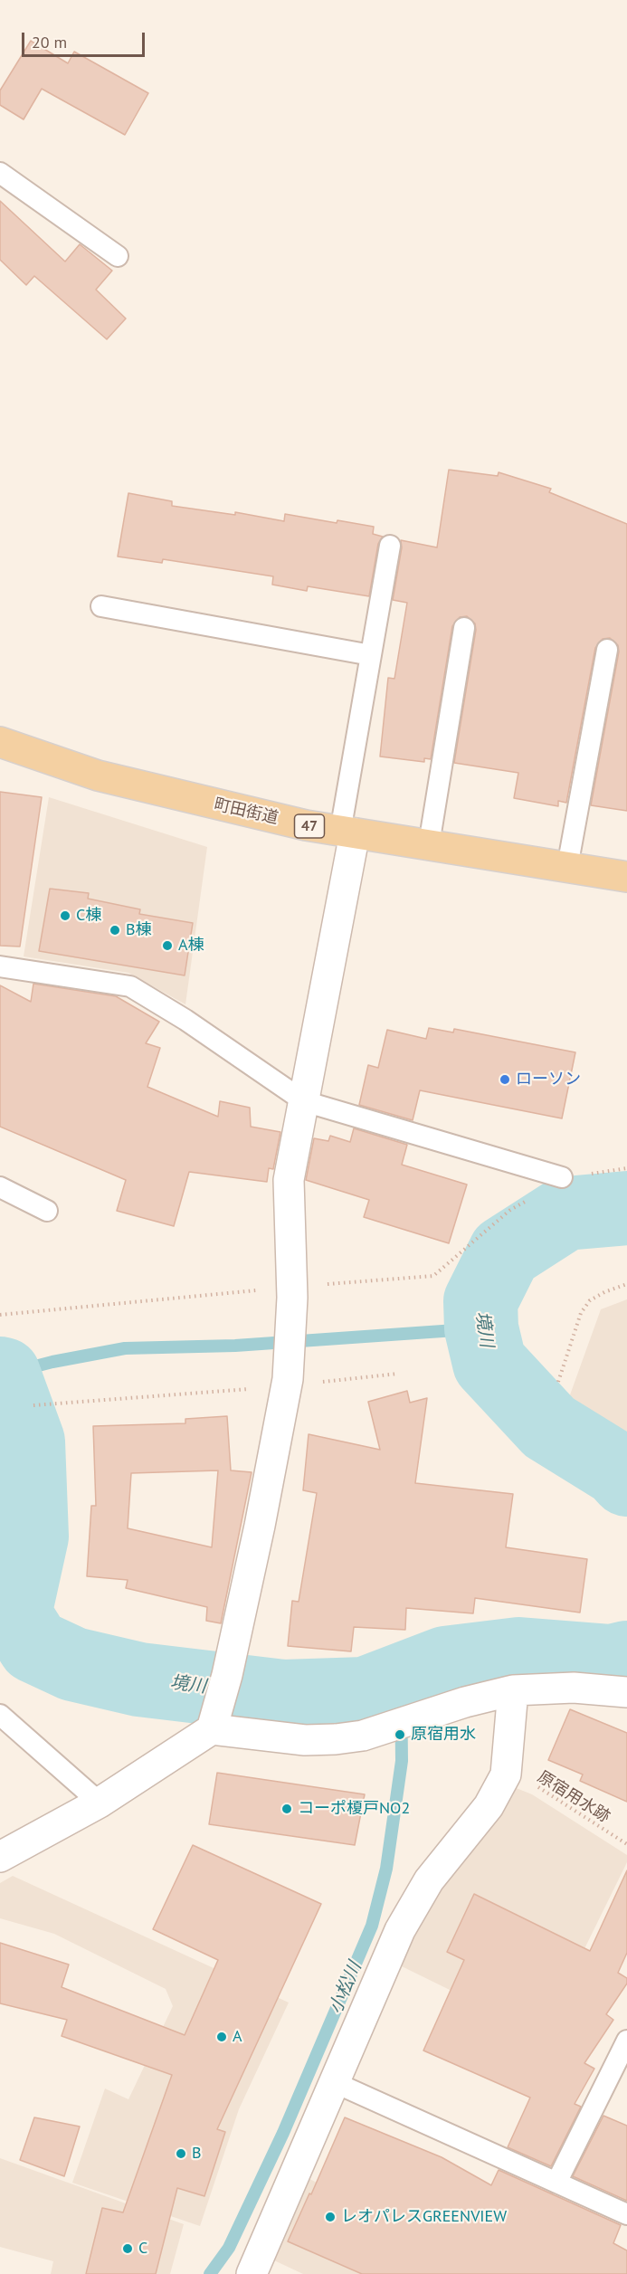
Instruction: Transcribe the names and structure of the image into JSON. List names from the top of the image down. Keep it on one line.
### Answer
{"streets":{"main road":["町田街道","47"],"path":["原宿用水跡"]},"water":["境川","小松川"],"places":["C棟","B棟","A棟","ローソン","原宿用水","コーポ榎戸NO2","A","B","レオパレスGREENVIEW","C"],"scale_bar":"20 m"}
